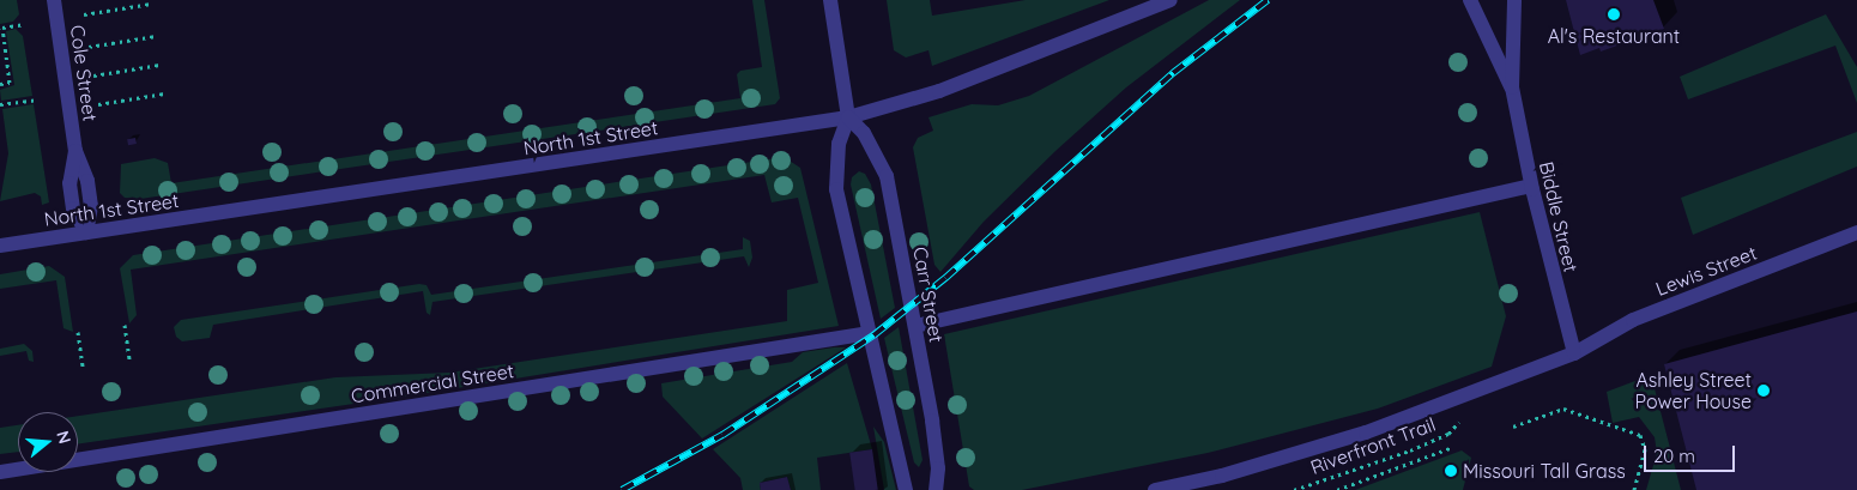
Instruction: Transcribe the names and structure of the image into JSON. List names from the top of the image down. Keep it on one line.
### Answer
{"streets":{"street":["Cole Street","North 1st Street","Biddle Street","Lewis Street","Carr Street","Commercial Street"],"path":["Riverfront Trail"]},"crossings":[["Cole Street","North 1st Street"],["North 1st Street","Carr Street"],["Biddle Street","Lewis Street"],["Lewis Street","Riverfront Trail"],["Carr Street","Commercial Street"]],"places":["Al's Restaurant","Ashley Street Power House","Missouri Tall Grass"],"scale_bar":"20 m","north":"right"}
